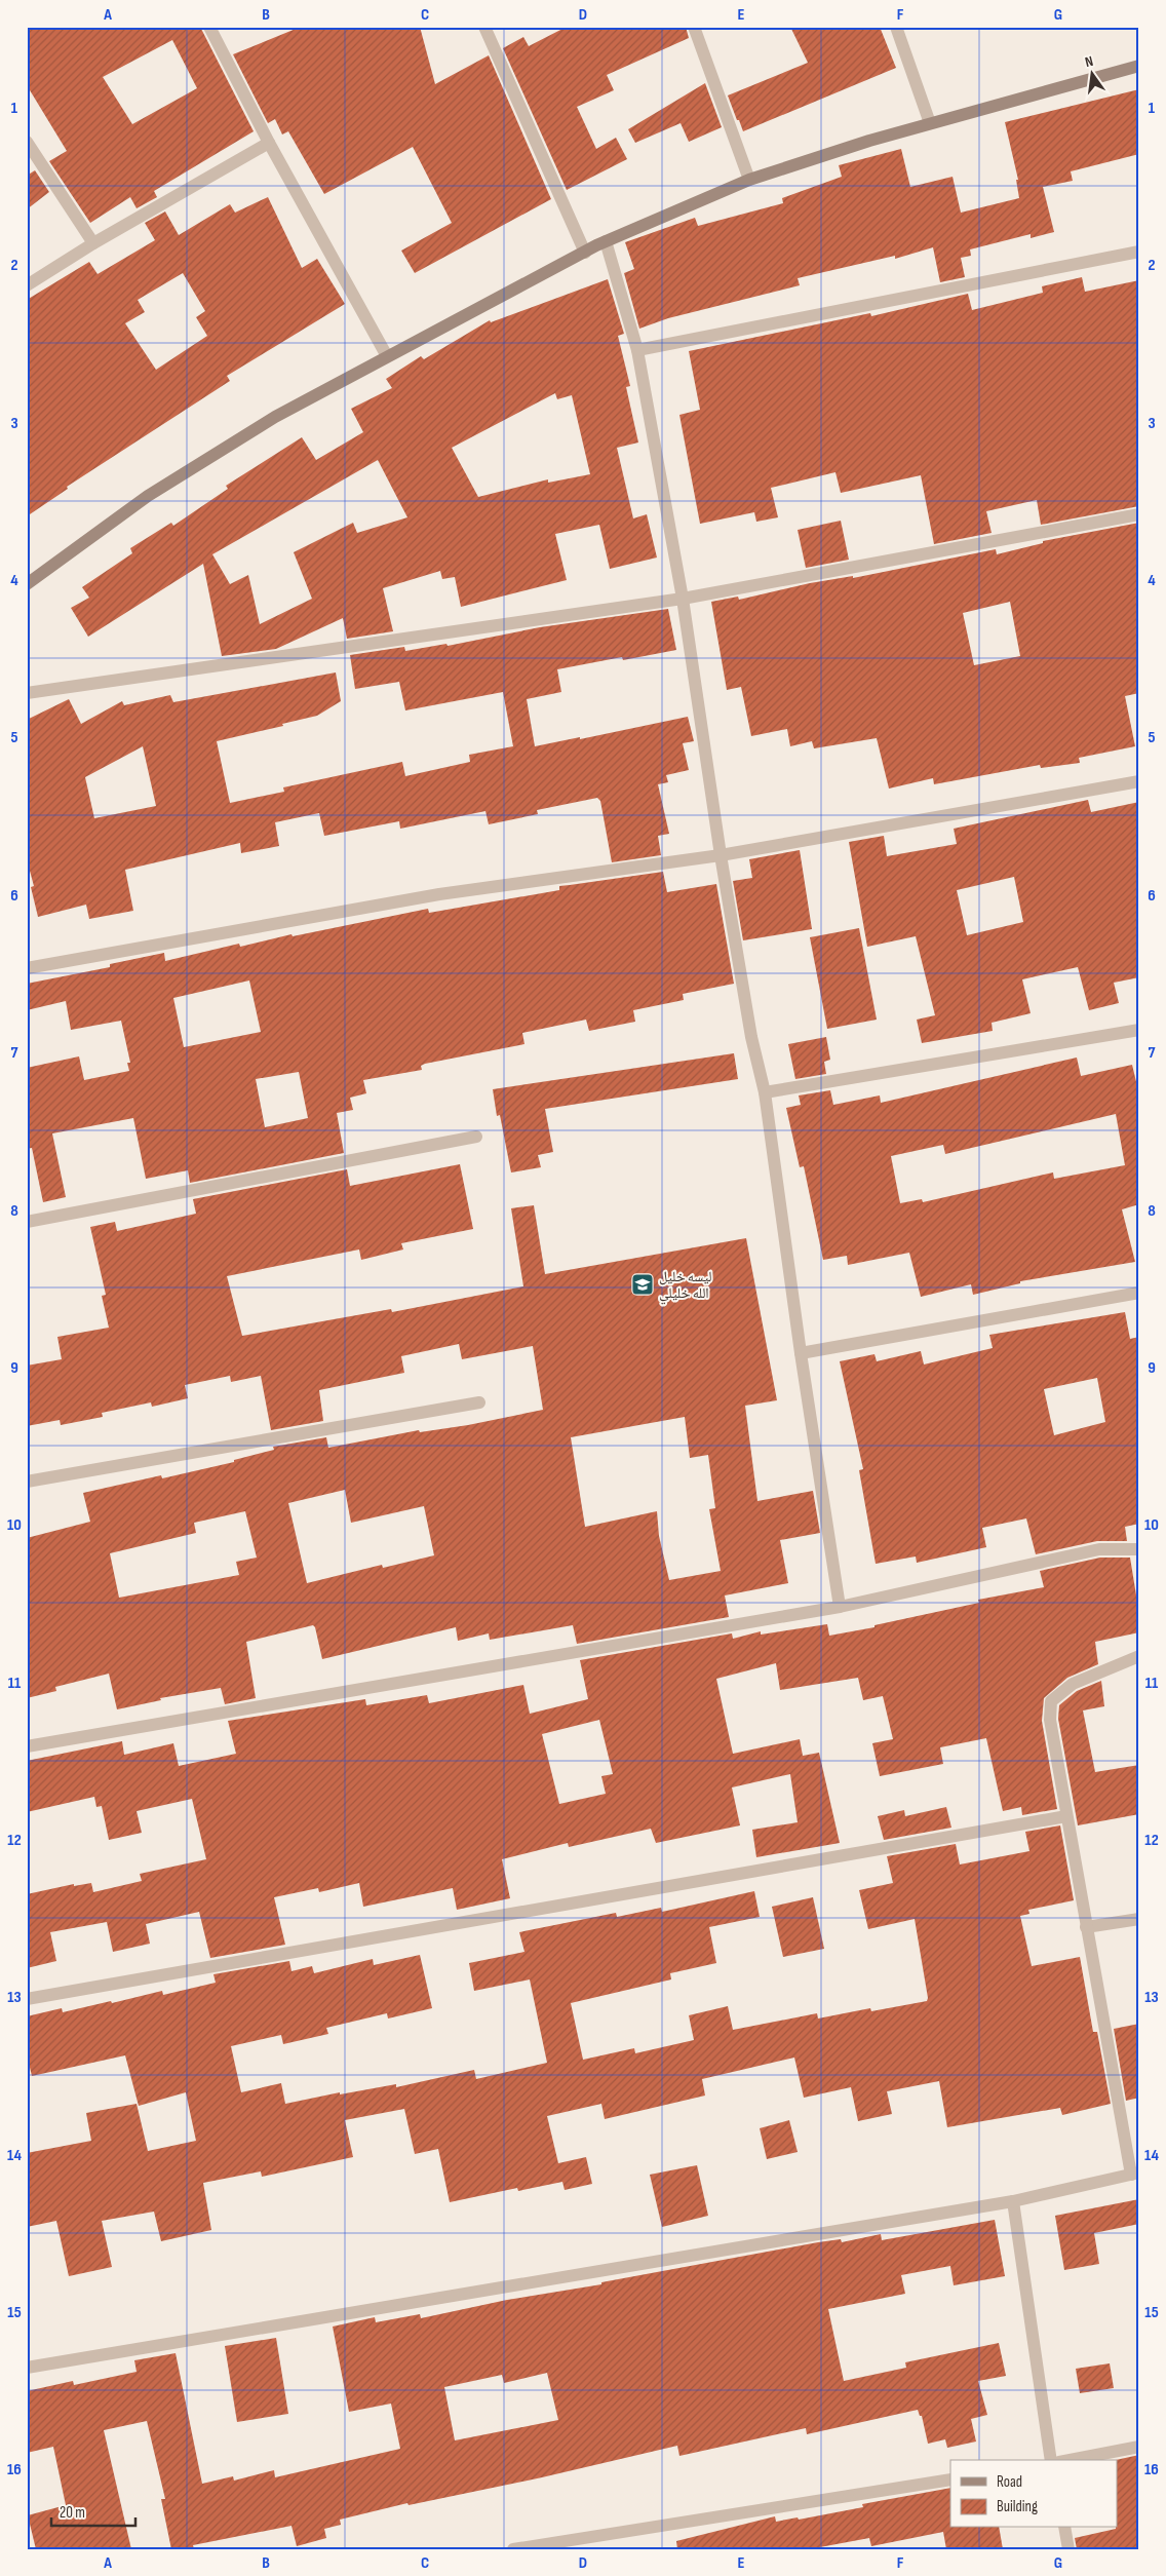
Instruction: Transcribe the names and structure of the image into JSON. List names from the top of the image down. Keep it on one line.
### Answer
{"places":{"school or university":["ليسه خليل الله خليلي"]},"legend":["Road","Building"],"scale_bar":"20 m","north":"top","grid":{"columns":["A","B","C","D","E","F","G"],"rows":["1","2","3","4","5","6","7","8","9","10","11","12","13","14","15","16"]}}
